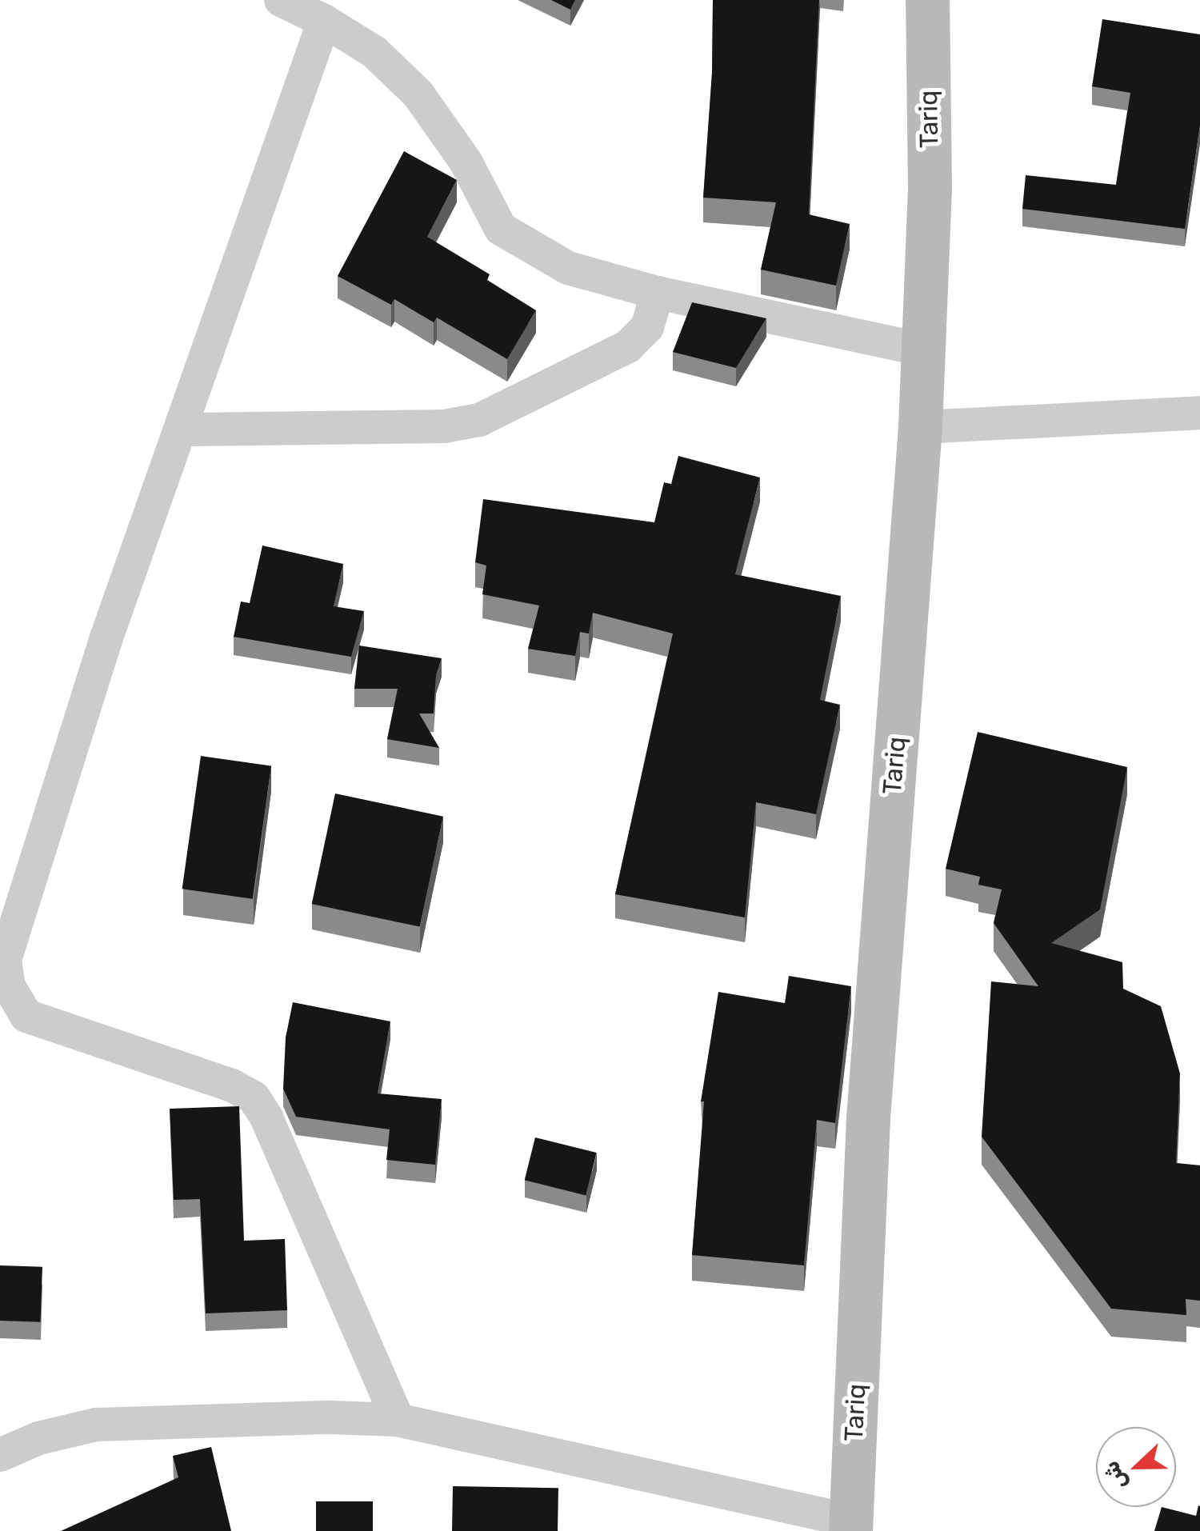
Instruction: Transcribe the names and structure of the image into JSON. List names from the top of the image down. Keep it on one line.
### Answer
{"streets":{"main road":["Tariq"]},"north":"left"}
